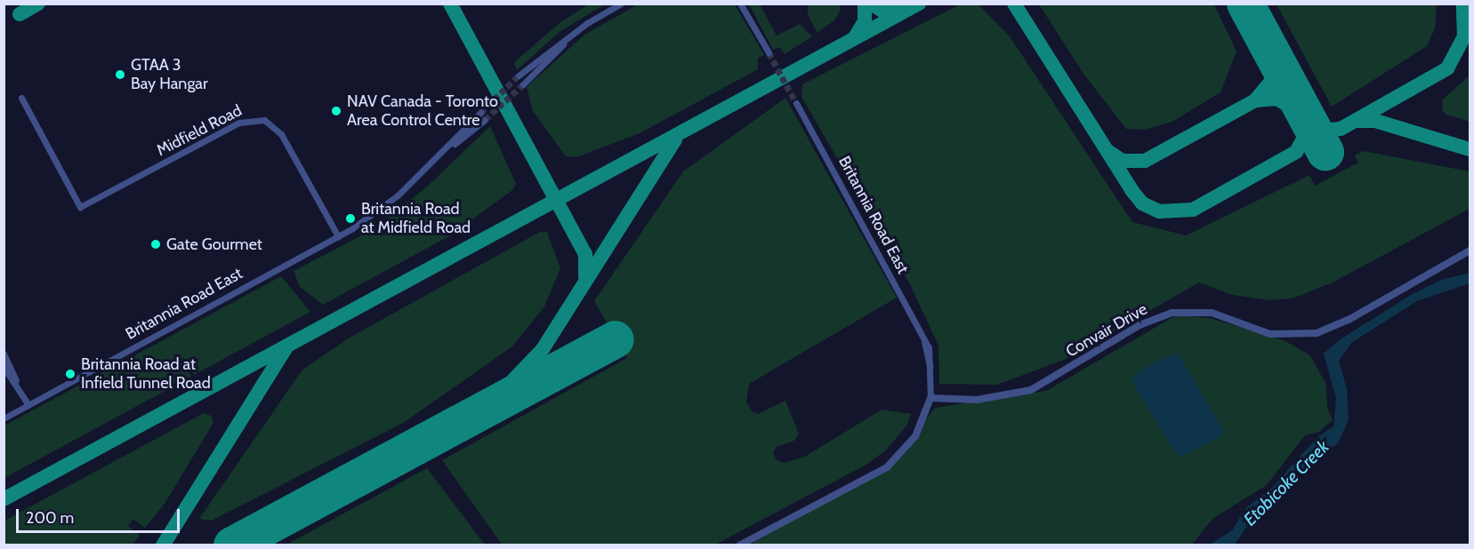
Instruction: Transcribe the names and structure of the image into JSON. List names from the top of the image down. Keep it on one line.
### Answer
{"streets":{"street":["Midfield Road","Britannia Road East","Convair Drive"]},"crossings":[["Midfield Road","Britannia Road East"],["Britannia Road East","Convair Drive"]],"water":["Etobicoke Creek"],"places":["GTAA 3 Bay Hangar","NAV Canada - Toronto Area Control Centre","Britannia Road at Midfield Road","Gate Gourmet","Britannia Road at Infield Tunnel Road"],"scale_bar":"200 m"}
